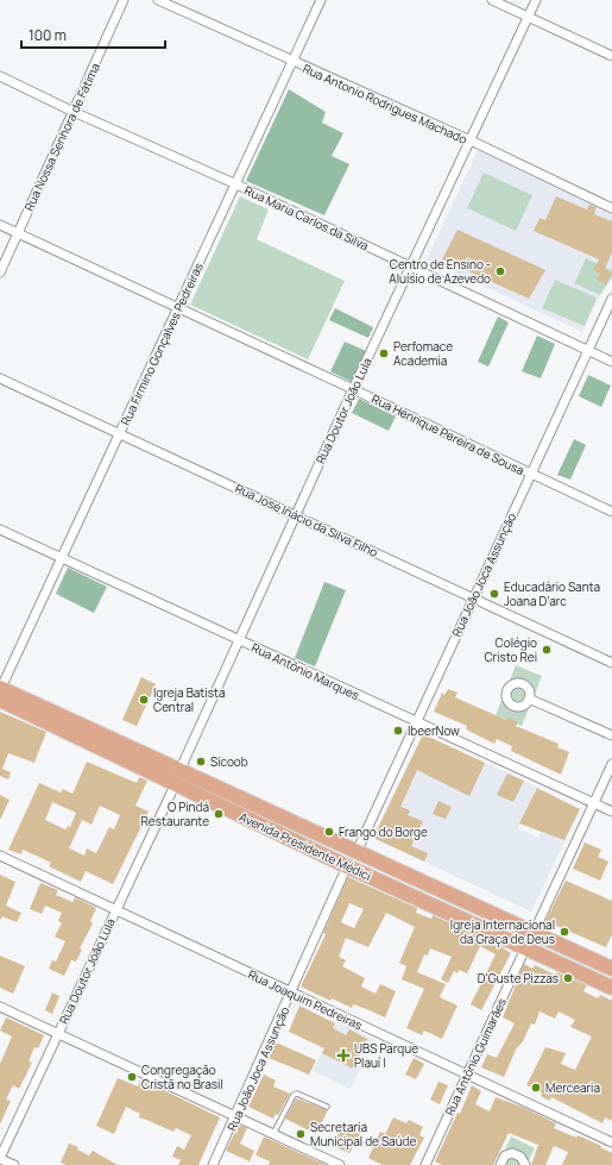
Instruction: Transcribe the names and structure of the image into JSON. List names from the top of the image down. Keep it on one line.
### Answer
{"streets":{"main road":["Avenida Presidente Médici"],"street":["Rua Antonio Rodrigues Machado","Rua Nossa Senhora de Fátima","Rua Maria Carlos da Silva","Rua Firmino Gonçalves Pedreiras","Rua Doutor João Lula","Rua Henrique Pereira de Sousa","Rua José Inácio da Silva Filho","Rua João Joca Assunção","Rua Antônio Marques","Rua Joaquim Pedreiras","Rua Antônio Guimarães"]},"crossings":[["Rua Antonio Rodrigues Machado","Rua Firmino Gonçalves Pedreiras"],["Rua Antonio Rodrigues Machado","Rua Doutor João Lula"],["Rua Nossa Senhora de Fátima","Rua Maria Carlos da Silva"],["Rua Nossa Senhora de Fátima","Rua Henrique Pereira de Sousa"],["Rua Maria Carlos da Silva","Rua Firmino Gonçalves Pedreiras"],["Rua Maria Carlos da Silva","Rua Doutor João Lula"],["Rua Maria Carlos da Silva","Rua João Joca Assunção"],["Rua Firmino Gonçalves Pedreiras","Rua Henrique Pereira de Sousa"],["Rua Firmino Gonçalves Pedreiras","Rua José Inácio da Silva Filho"],["Rua Firmino Gonçalves Pedreiras","Rua Antônio Marques"],["Rua Firmino Gonçalves Pedreiras","Avenida Presidente Médici"],["Rua Doutor João Lula","Rua Henrique Pereira de Sousa"],["Rua Doutor João Lula","Rua José Inácio da Silva Filho"],["Rua Doutor João Lula","Rua Antônio Marques"],["Rua Doutor João Lula","Avenida Presidente Médici"],["Rua Doutor João Lula","Rua Joaquim Pedreiras"],["Rua Henrique Pereira de Sousa","Rua João Joca Assunção"],["Rua José Inácio da Silva Filho","Rua João Joca Assunção"],["Rua João Joca Assunção","Rua Antônio Marques"],["Rua João Joca Assunção","Avenida Presidente Médici"],["Rua João Joca Assunção","Rua Joaquim Pedreiras"],["Avenida Presidente Médici","Rua Antônio Guimarães"],["Rua Joaquim Pedreiras","Rua Antônio Guimarães"]],"places":{"other":["Centro de Ensino - Aluísio de Azevedo","Perfomace Academia","Educadário Santa Joana D’arc","Colégio Cristo Rei","Igreja Batista Central","IbeerNow","Sicoob","O Pindá Restaurante","Frango do Borge","Igreja Internacional da Graça de Deus","D'Guste Pizzas","Congregação Cristã no Brasil","Mercearia","Secretaria Municipal de Saúde"],"health":["UBS Parque PIauí I"]},"scale_bar":"100 m"}
